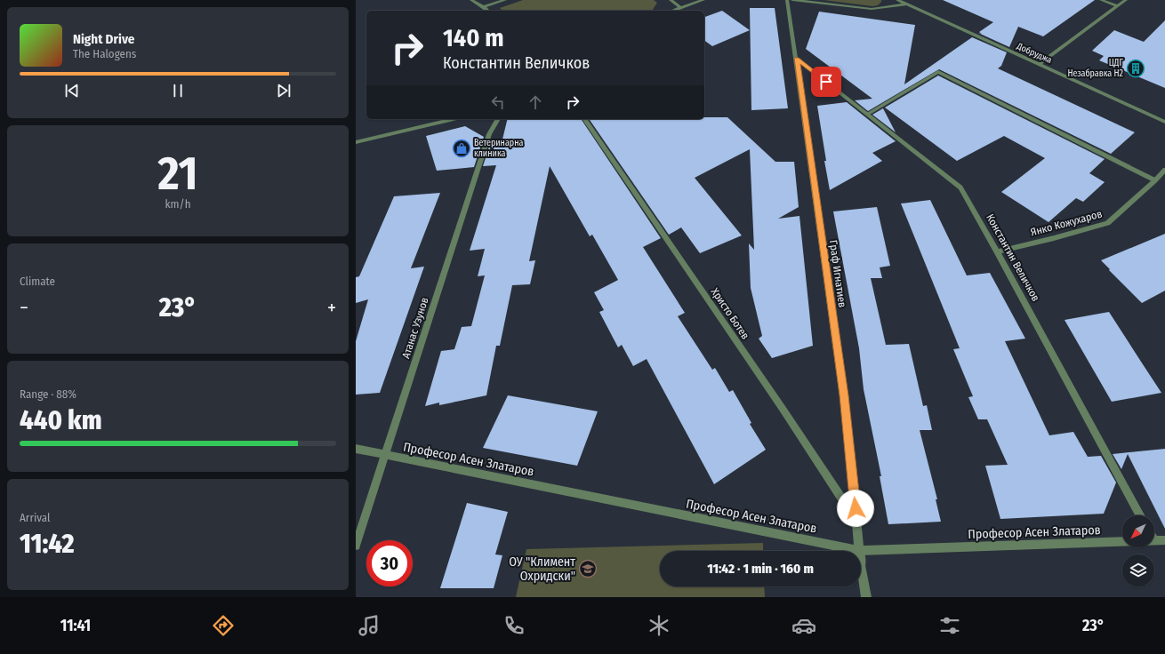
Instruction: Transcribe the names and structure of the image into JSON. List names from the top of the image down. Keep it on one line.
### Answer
{"streets":{"street":["Добруджа","Янко Кожухаров","Константин Величков","Граф Игнатиев","Христо Ботев","Атанас Узунов","Професор Асен Златаров"]},"crossings":[["Янко Кожухаров","Константин Величков"],["Константин Величков","Граф Игнатиев"],["Граф Игнатиев","Христо Ботев"],["Граф Игнатиев","Професор Асен Златаров"],["Атанас Узунов","Професор Асен Златаров"]],"places":{"building":["ЦДГ Незабравка Н2"],"shop":["Ветеринарна клиника"],"school or university":["ОУ \"Климент Охридски\""]},"north":"bottom left","page":{"turn":["140 m","Константин Величков"],"song":["Night Drive","The Halogens"],"tile":[["21","km/h"],"Climate",["Range · 88%","440 km"],["Arrival","11:42"]],"heat":["−","23°","+"],"limit":"30","trip":"11:42 · 1 min · 160 m","tabs":["11:41","23°"]}}
